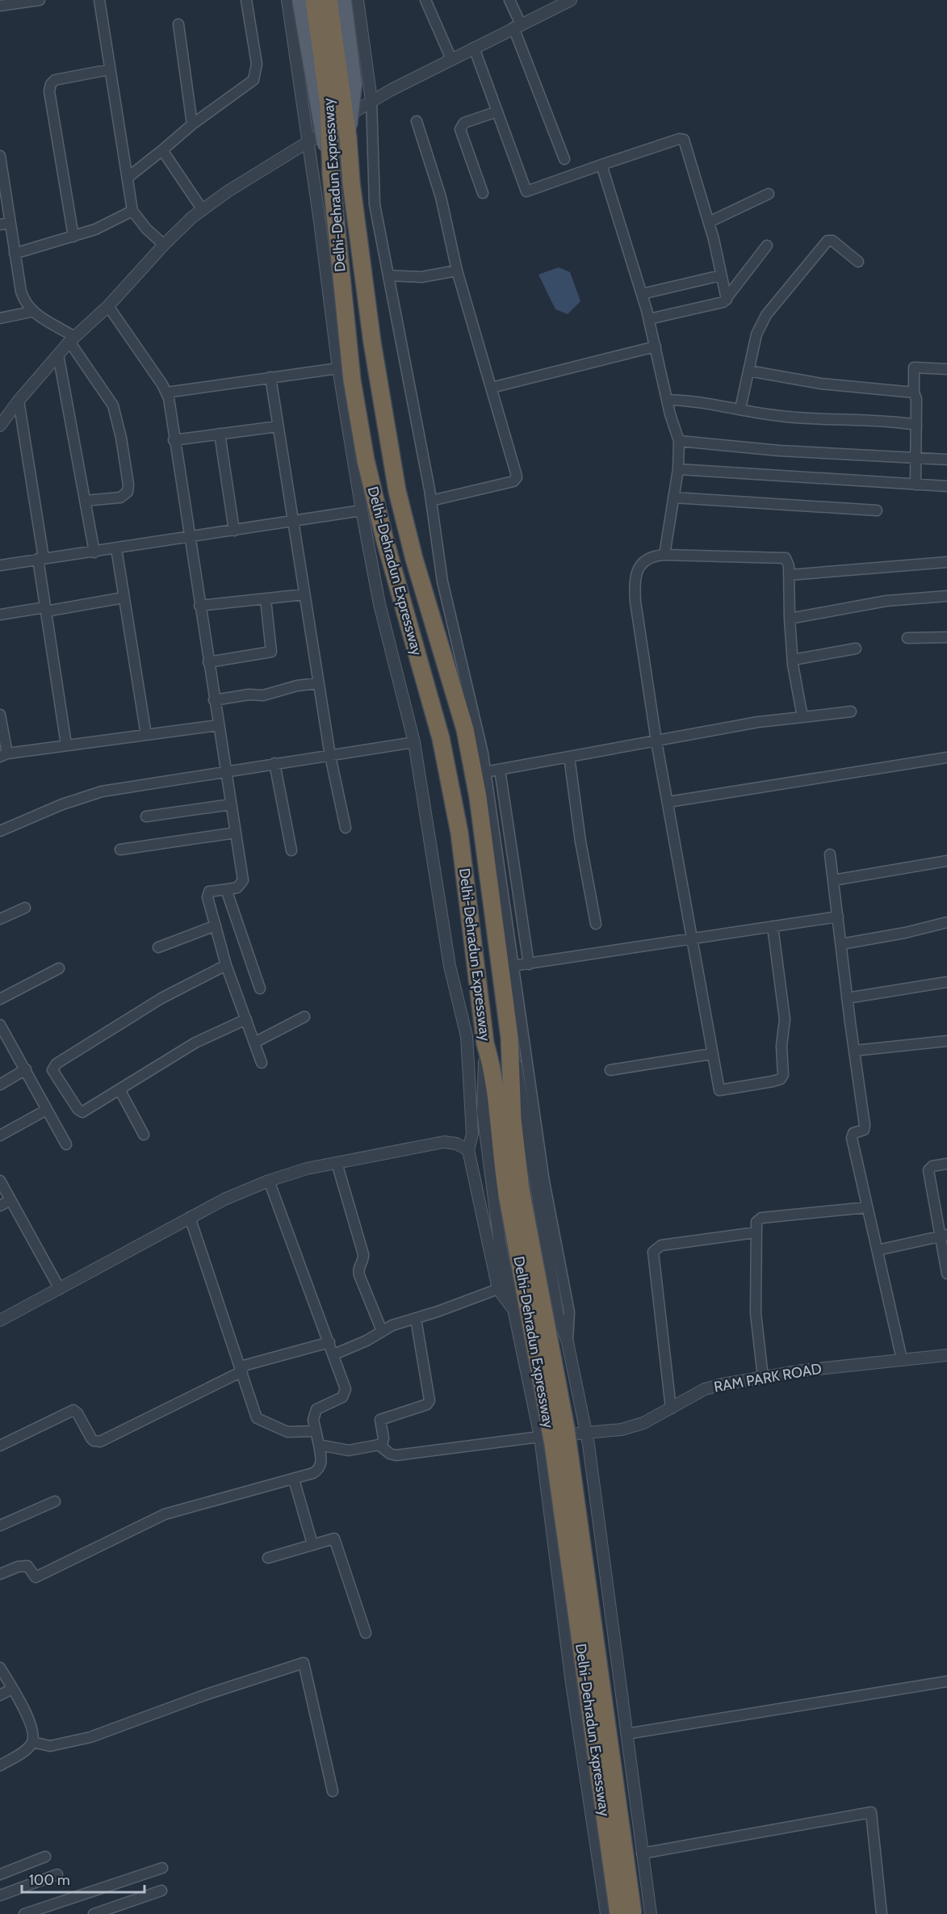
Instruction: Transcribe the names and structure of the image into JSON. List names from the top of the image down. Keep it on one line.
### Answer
{"streets":{"highway":["Delhi-Dehradun Expressway"],"street":["RAM PARK ROAD"]},"scale_bar":"100 m"}
